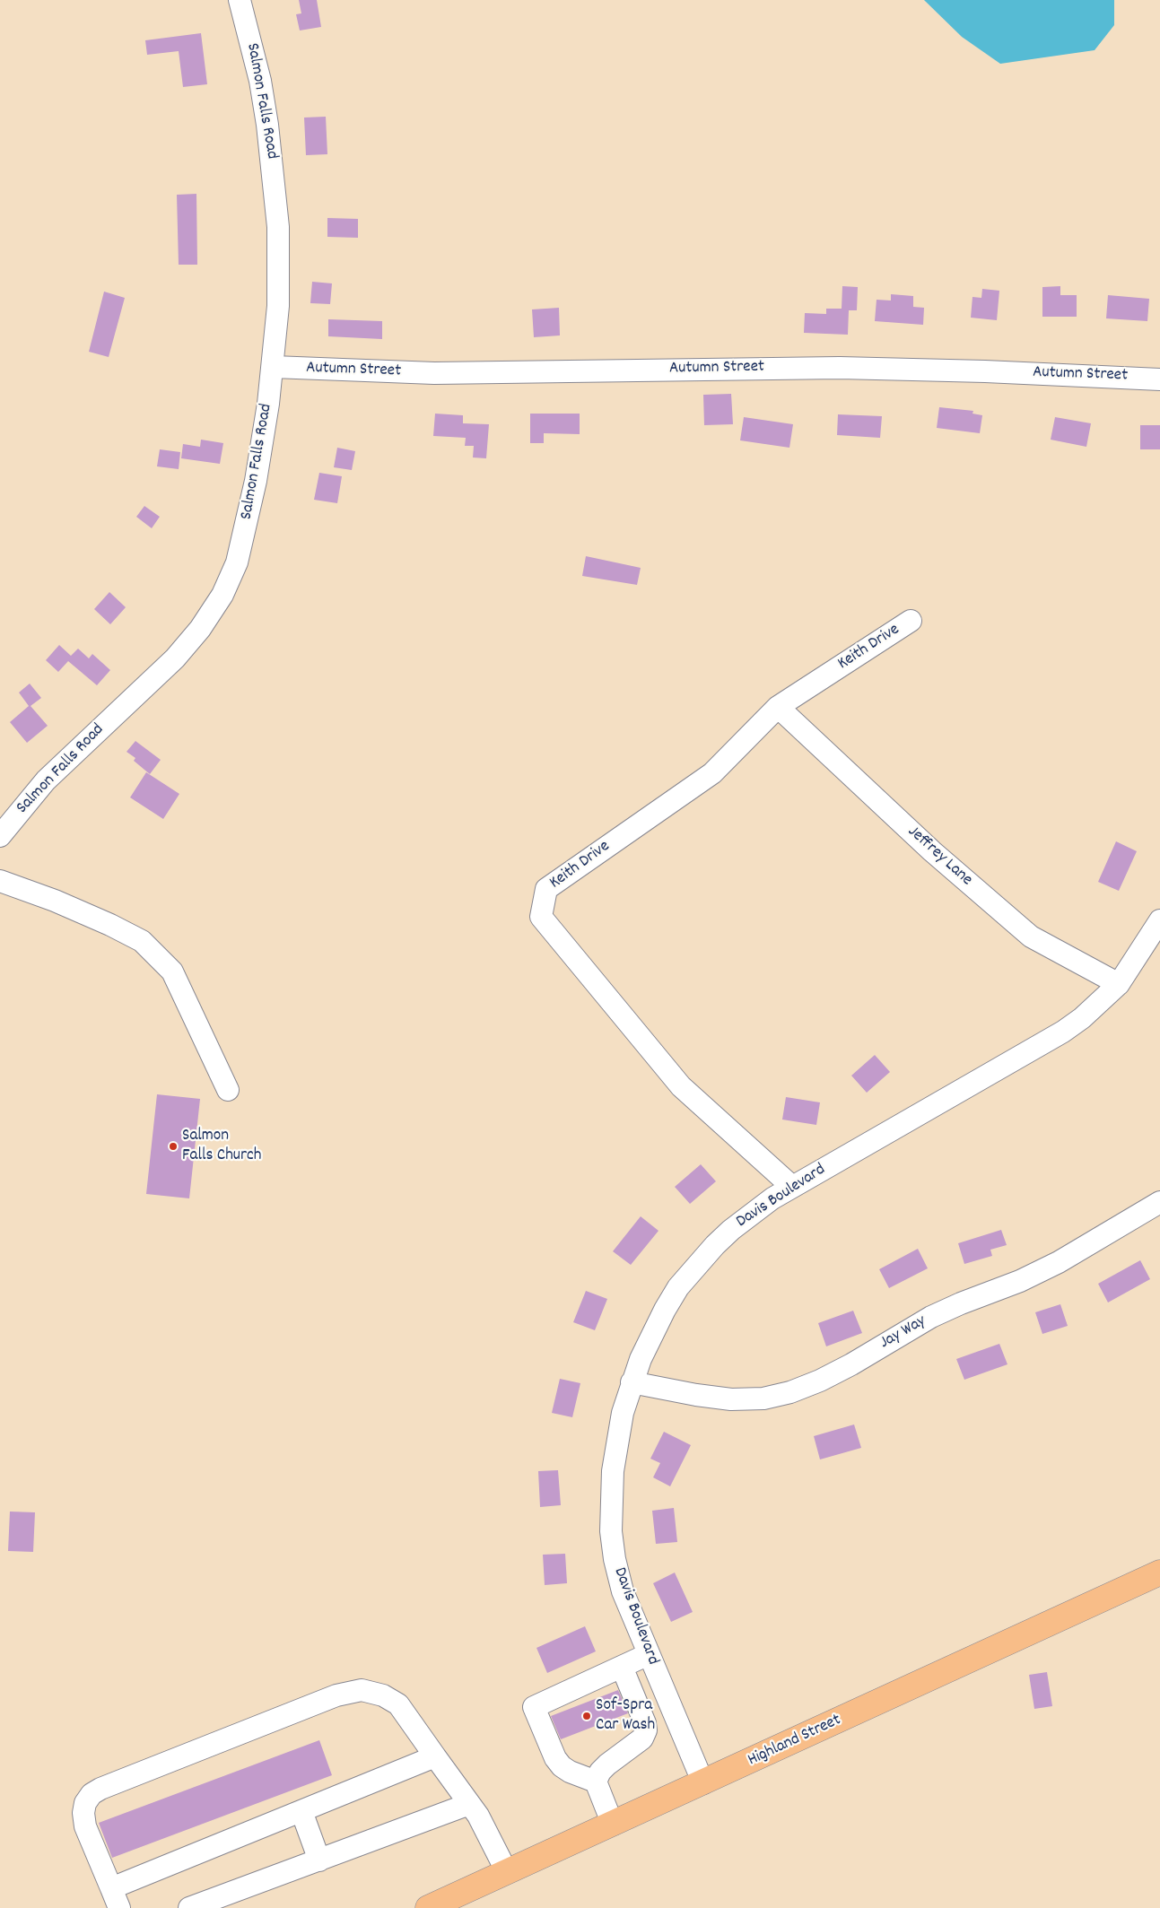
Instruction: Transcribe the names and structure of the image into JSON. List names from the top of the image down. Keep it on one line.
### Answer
{"streets":{"highway":["Highland Street"],"street":["Salmon Falls Road","Autumn Street","Keith Drive","Jeffrey Lane","Davis Boulevard","Jay Way"]},"crossings":[["Salmon Falls Road","Autumn Street"],["Keith Drive","Jeffrey Lane"],["Keith Drive","Davis Boulevard"],["Jeffrey Lane","Davis Boulevard"],["Davis Boulevard","Jay Way"],["Davis Boulevard","Highland Street"]],"places":["Salmon Falls Church","Sof-Spra Car Wash"]}
